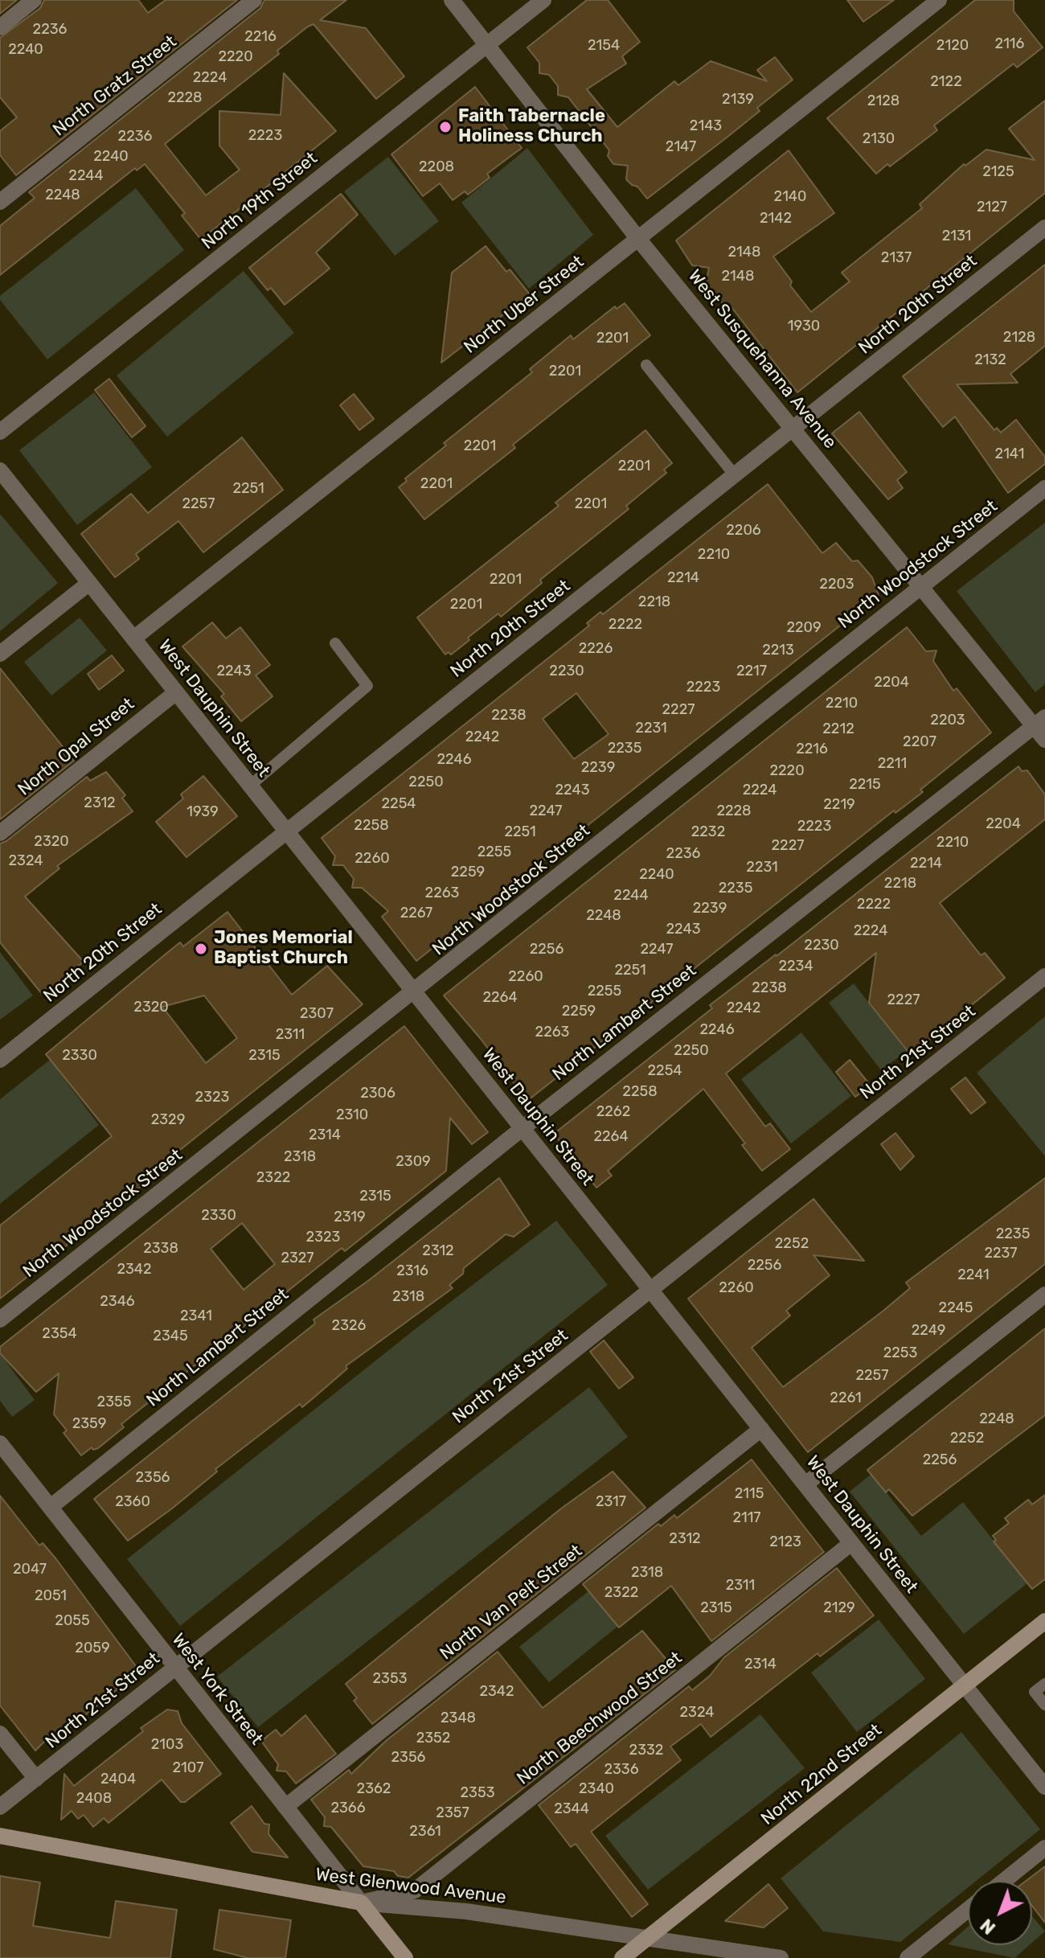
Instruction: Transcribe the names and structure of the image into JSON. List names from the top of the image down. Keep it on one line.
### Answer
{"streets":{"main road":["West York Street","North 22nd Street","West Glenwood Avenue"],"street":["North Gratz Street","North 19th Street","North Uber Street","North 20th Street","West Susquehanna Avenue","North Woodstock Street","West Dauphin Street","North Opal Street","North Lambert Street","North 21st Street","North Van Pelt Street","North Beechwood Street"]},"crossings":[["North 19th Street","West Susquehanna Avenue"],["North Uber Street","West Susquehanna Avenue"],["North Uber Street","West Dauphin Street"],["North 20th Street","West Susquehanna Avenue"],["North 20th Street","West Dauphin Street"],["West Susquehanna Avenue","North Woodstock Street"],["West Susquehanna Avenue","North Lambert Street"],["North Woodstock Street","West Dauphin Street"],["West Dauphin Street","North Opal Street"],["West Dauphin Street","North Lambert Street"],["West Dauphin Street","North 21st Street"],["West Dauphin Street","North Van Pelt Street"],["West Dauphin Street","North Beechwood Street"],["West Dauphin Street","North 22nd Street"],["North Lambert Street","West York Street"],["North 21st Street","West York Street"],["North Van Pelt Street","West York Street"],["West York Street","North Beechwood Street"],["West York Street","West Glenwood Avenue"],["North Beechwood Street","West Glenwood Avenue"],["North 22nd Street","West Glenwood Avenue"]],"places":["Faith Tabernacle Holiness Church","Jones Memorial Baptist Church"],"house_numbers":["2236","2216","2116","2154","2120","2240","2220","2224","2122","2228","2139","2128","2143","2223","2236","2130","2147","2240","2208","2125","2244","2248","2140","2127","2142","2131","2148","2137","2148","1930","2128","2201","2132","2201","2201","2141","2201","2201","2251","2257","2201","2206","2210","2214","2201","2203","2218","2201","2222","2209","2226","2213","2243","2230","2217","2204","2223","2210","2227","2238","2203","2231","2212","2242","2207","2235","2216","2246","2211","2239","2220","2250","2215","2243","2224","2312","2254","2219","2247","2228","1939","2204","2258","2223","2251","2232","2320","2210","2227","2255","2236","2260","2324","2214","2231","2259","2240","2218","2235","2263","2244","2222","2239","2267","2248","2243","2224","2230","2256","2247","2234","2251","2260","2238","2255","2264","2227","2320","2242","2259","2307","2246","2263","2311","2250","2330","2315","2254","2258","2306","2323","2262","2310","2329","2314","2264","2318","2309","2322","2315","2330","2319","2235","2323","2252","2338","2312","2237","2327","2256","2342","2316","2241","2260","2318","2346","2245","2341","2326","2249","2354","2345","2253","2257","2261","2355","2248","2359","2252","2256","2356","2115","2360","2317","2117","2312","2123","2047","2318","2311","2322","2051","2315","2129","2055","2059","2314","2353","2342","2324","2348","2352","2103","2332","2356","2107","2336","2404","2362","2340","2353","2408","2366","2344","2357","2361"],"north":"bottom left"}
